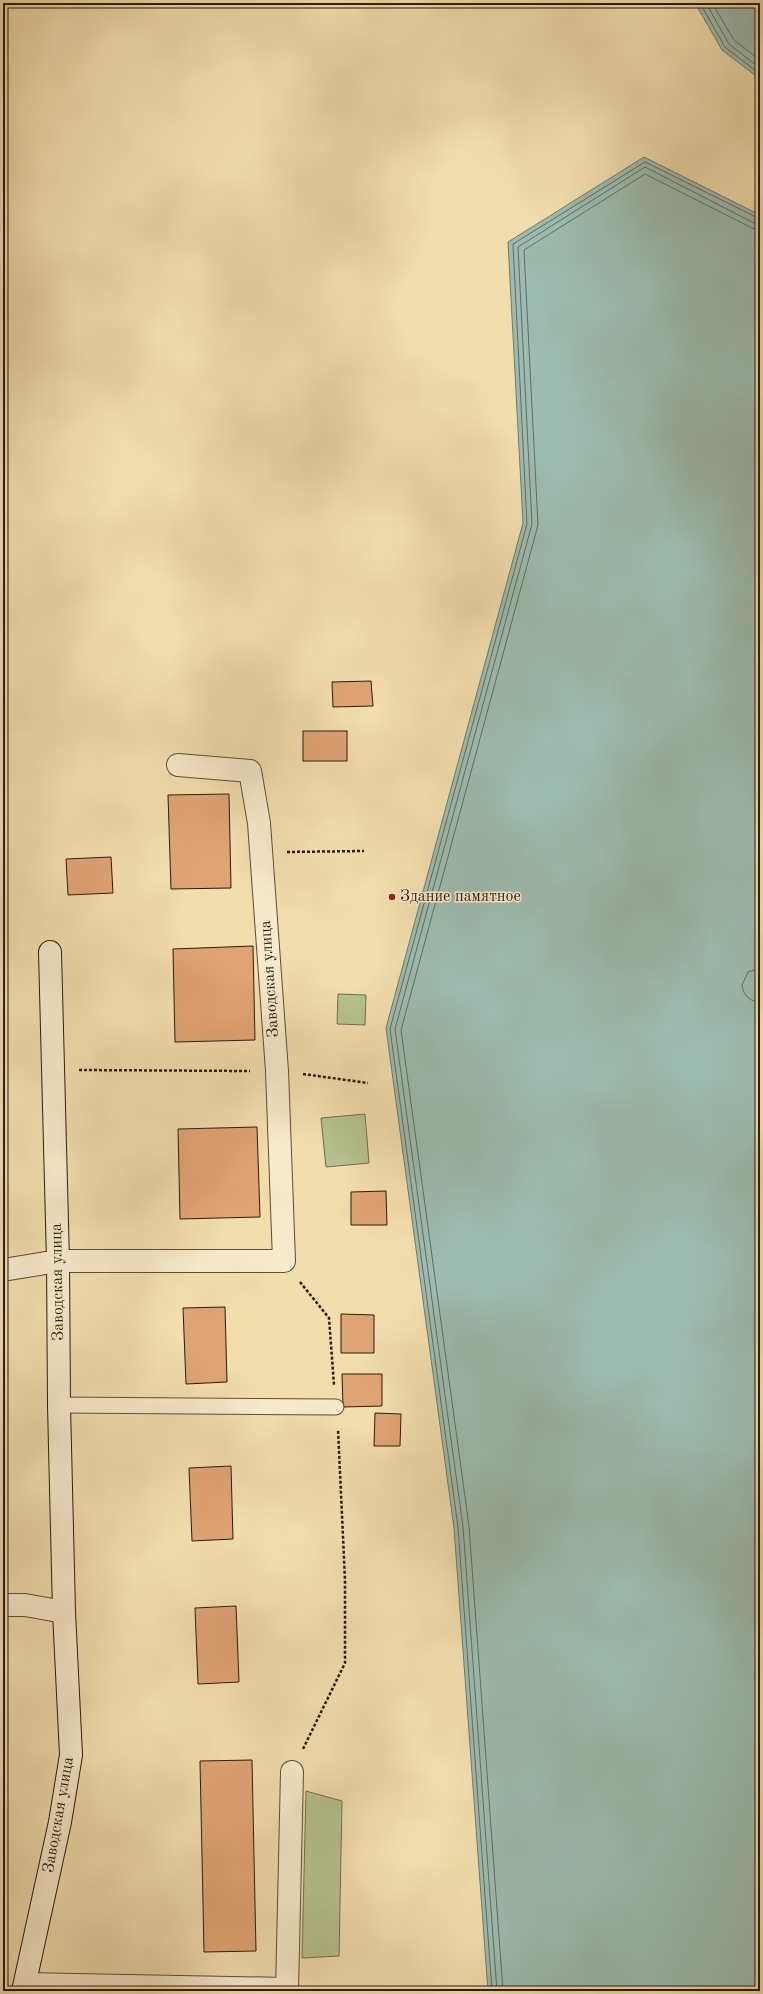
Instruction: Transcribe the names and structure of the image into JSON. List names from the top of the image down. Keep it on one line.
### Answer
{"streets":{"street":["Заводская улица"]},"places":["Здание памятное"]}
